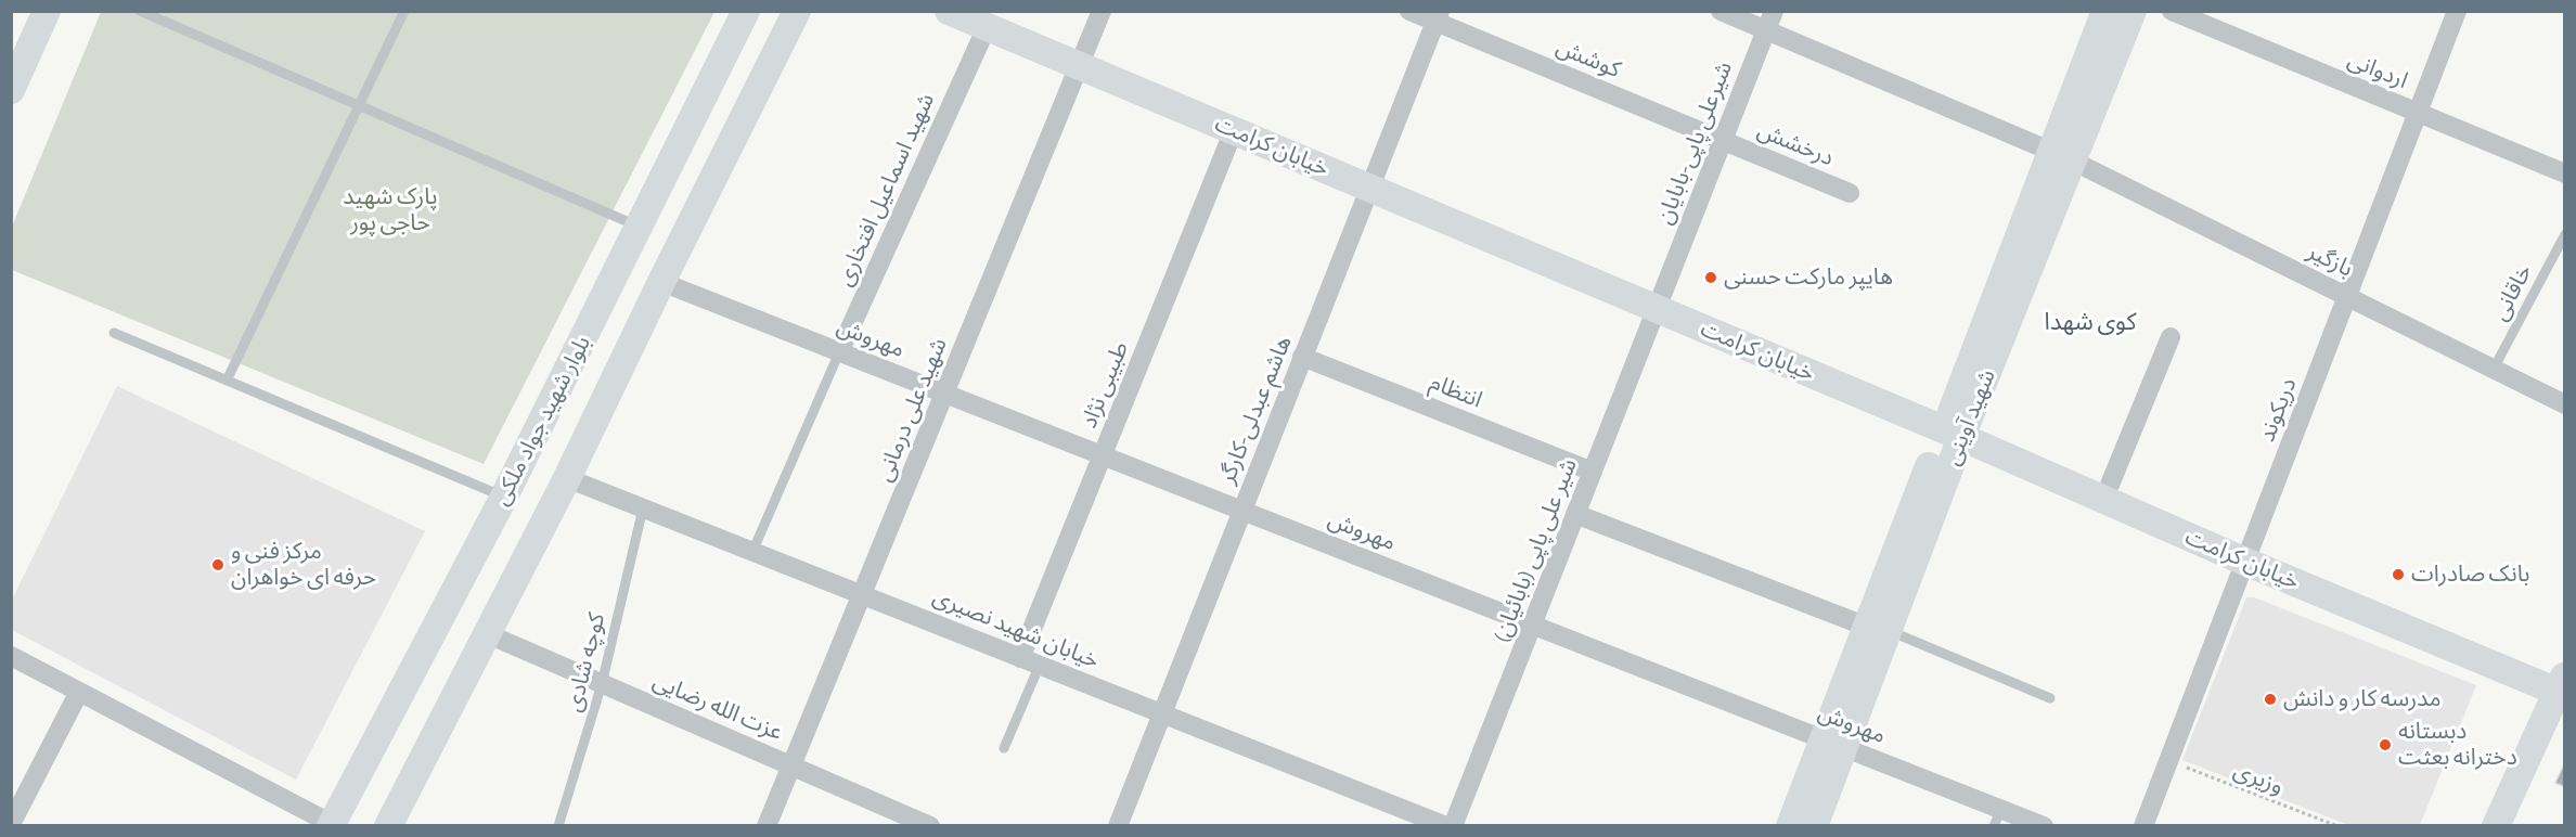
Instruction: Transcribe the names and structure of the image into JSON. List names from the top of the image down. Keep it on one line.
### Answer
{"streets":{"main road":["خیابان کرامت","شهید آوینی","بلوار شهید جواد ملکی"],"street":["کوشش","اردوانی","شیرعلی پاپی-بابایان","درخشش","شهید اسماعیل افتخاری","بازگیر","مهروش","طبیبی نژاد","انتظام","شهید علی درمانی","هاشم عبدلی-کارگر","دریکوند","شیر علی پاپی (بابائیان)","خیابان شهید نصیری","عزت الله رضایی"],"lane":["خاقانی","کوچه شادی"],"path":["وزیری"]},"crossings":[["کوشش","شیرعلی پاپی-بابایان"],["کوشش","درخشش"],["کوشش","هاشم عبدلی-کارگر"],["اردوانی","دریکوند"],["شیرعلی پاپی-بابایان","درخشش"],["شیرعلی پاپی-بابایان","خیابان کرامت"],["شیرعلی پاپی-بابایان","بازگیر"],["شیرعلی پاپی-بابایان","شیر علی پاپی (بابائیان)"],["خیابان کرامت","شهید اسماعیل افتخاری"],["خیابان کرامت","طبیبی نژاد"],["خیابان کرامت","شهید علی درمانی"],["خیابان کرامت","هاشم عبدلی-کارگر"],["خیابان کرامت","دریکوند"],["خیابان کرامت","شهید آوینی"],["خیابان کرامت","شیر علی پاپی (بابائیان)"],["شهید اسماعیل افتخاری","مهروش"],["شهید اسماعیل افتخاری","خیابان شهید نصیری"],["بازگیر","خاقانی"],["بازگیر","دریکوند"],["بازگیر","شهید آوینی"],["مهروش","طبیبی نژاد"],["مهروش","شهید علی درمانی"],["مهروش","هاشم عبدلی-کارگر"],["مهروش","شهید آوینی"],["مهروش","بلوار شهید جواد ملکی"],["مهروش","شیر علی پاپی (بابائیان)"],["طبیبی نژاد","خیابان شهید نصیری"],["انتظام","هاشم عبدلی-کارگر"],["انتظام","شیر علی پاپی (بابائیان)"],["شهید علی درمانی","خیابان شهید نصیری"],["شهید علی درمانی","عزت الله رضایی"],["هاشم عبدلی-کارگر","خیابان شهید نصیری"],["دریکوند","وزیری"],["بلوار شهید جواد ملکی","خیابان شهید نصیری"],["بلوار شهید جواد ملکی","عزت الله رضایی"],["خیابان شهید نصیری","کوچه شادی"],["کوچه شادی","عزت الله رضایی"]],"districts":["کوی شهدا"],"parks":["پارک شهید حاجی پور"],"places":["هایپر مارکت حسنی","مرکز فنی و حرفه ای خواهران","بانک صادرات","مدرسه کار و دانش","دبستانه دخترانه بعثت"]}
